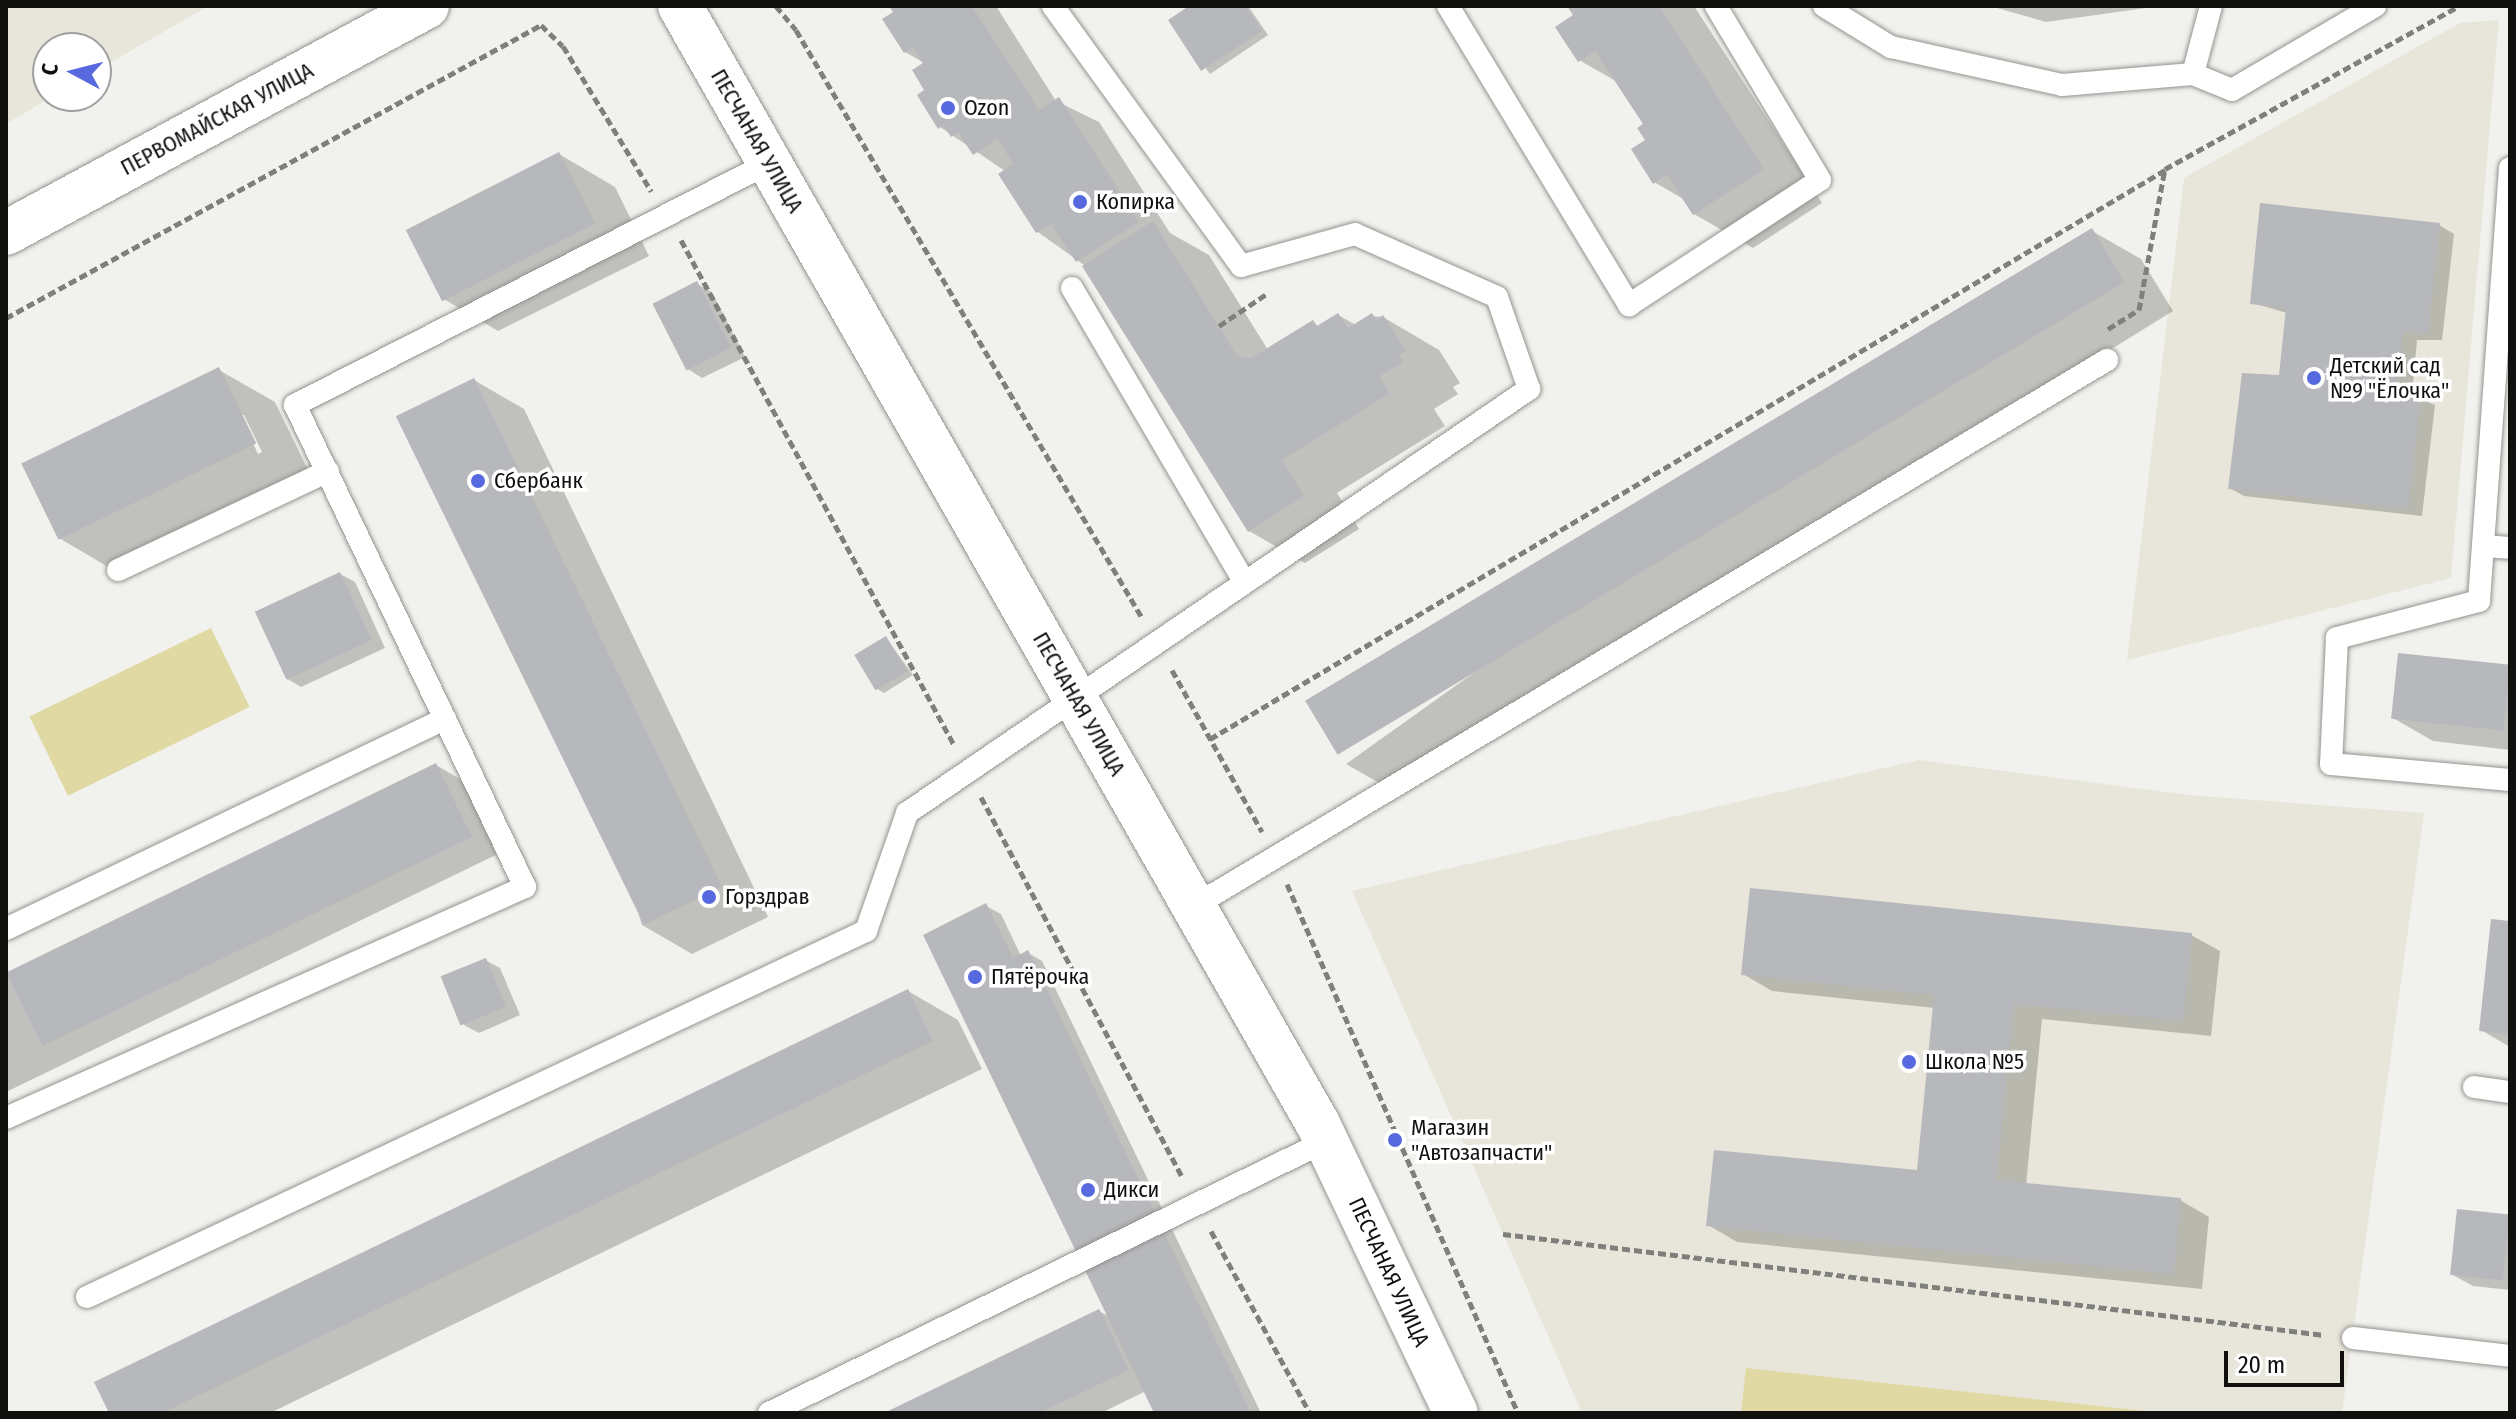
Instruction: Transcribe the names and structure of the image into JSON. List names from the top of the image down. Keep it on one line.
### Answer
{"streets":{"street":["ПЕРВОМАЙСКАЯ УЛИЦА","ПЕСЧАНАЯ УЛИЦА"]},"places":["Ozon","Копирка","Детский сад №9 \"Ёлочка\"","Сбербанк","Горздрав","Пятёрочка","Школа №5","Магазин \"Автозапчасти\"","Дикси"],"scale_bar":"20 m","north":"left"}
